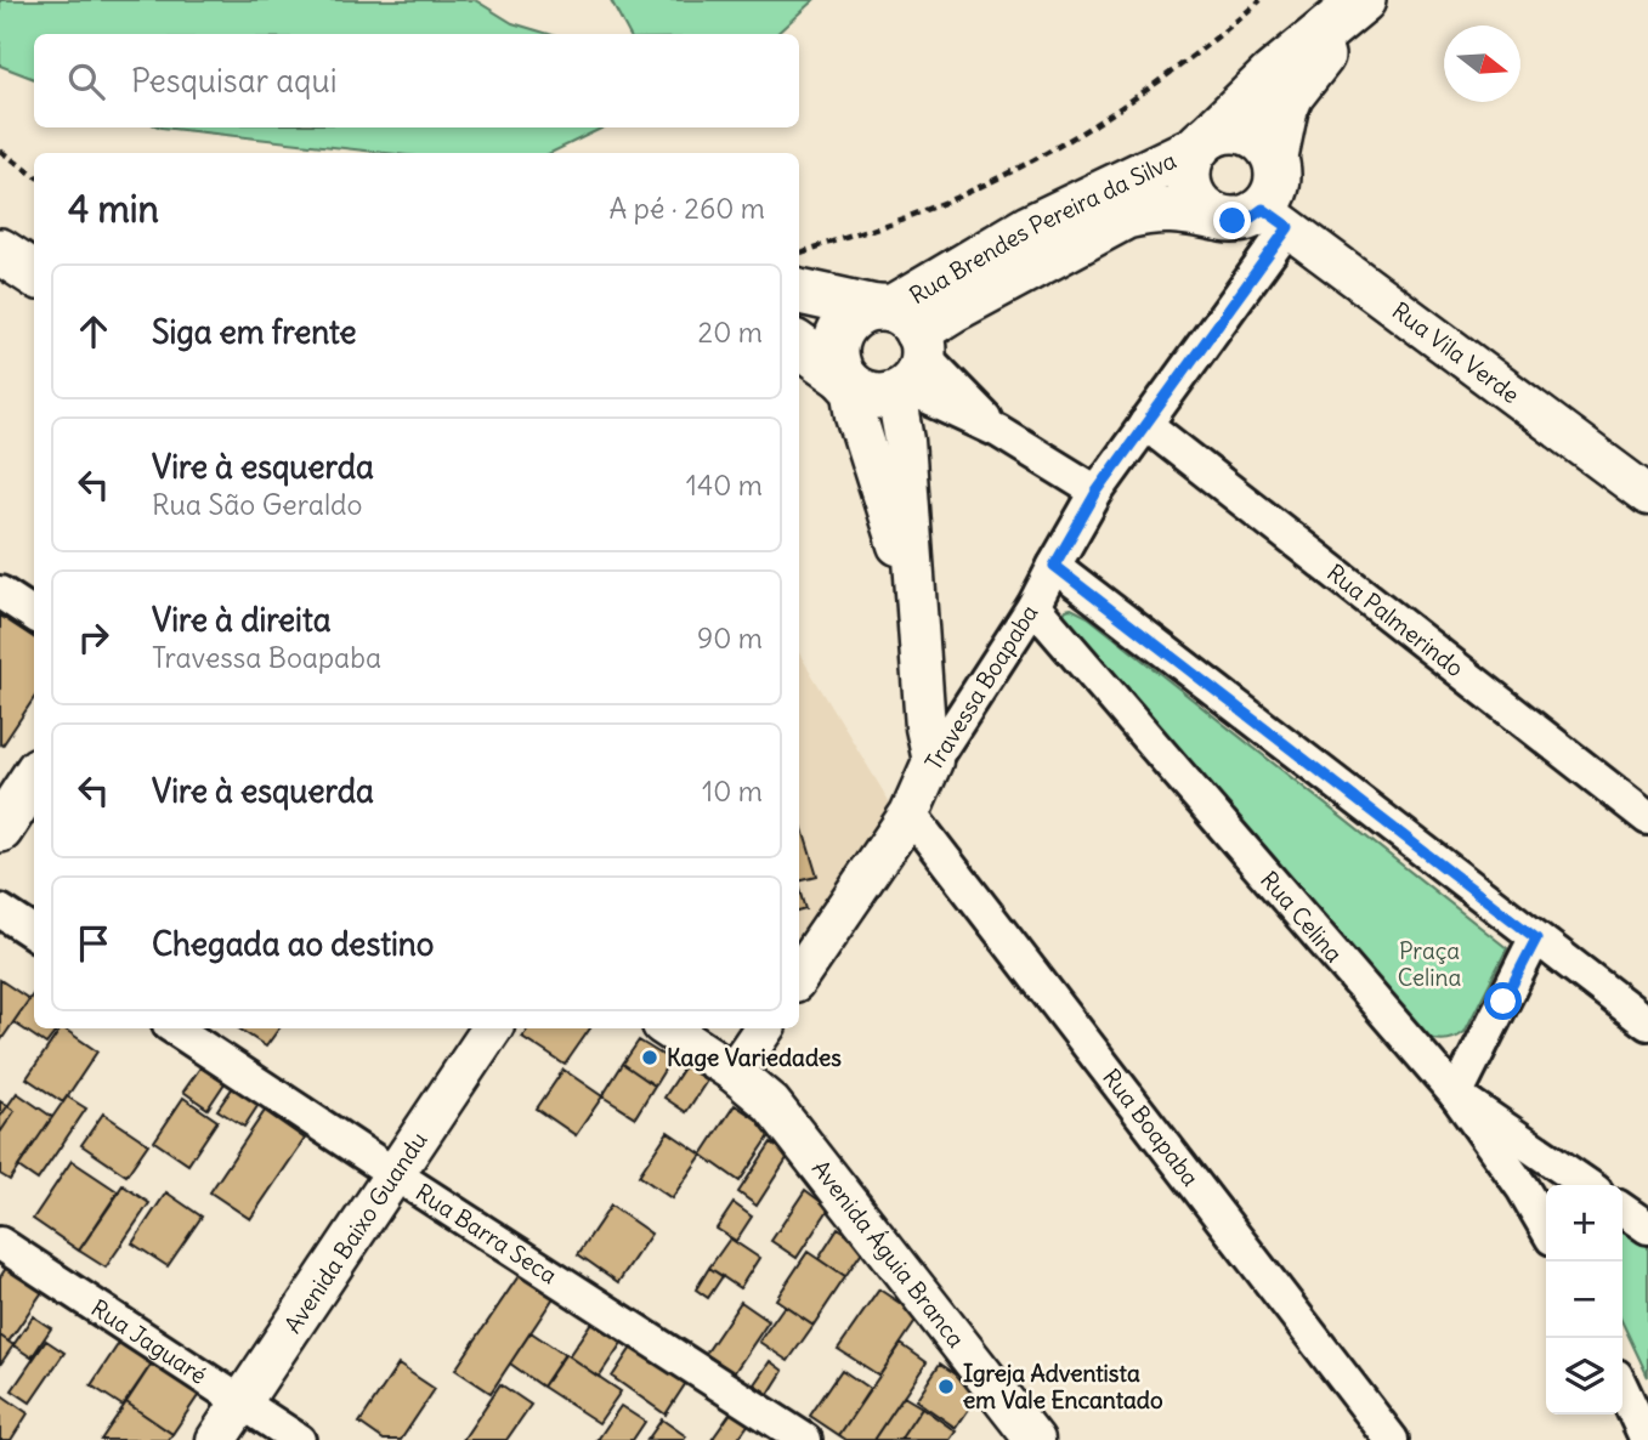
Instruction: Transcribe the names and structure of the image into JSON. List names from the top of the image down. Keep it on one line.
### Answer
{"streets":{"main road":["Rua Brendes Pereira da Silva"],"street":["Rua Vila Verde","Rua Palmerindo","Travessa Boapaba","Rua Celina","Rua Boapaba","Avenida Baixo Guandu","Rua Barra Seca","Avenida Águia Branca","Rua Jaguaré"]},"crossings":[["Rua Brendes Pereira da Silva","Rua Vila Verde"],["Rua Brendes Pereira da Silva","Travessa Boapaba"],["Rua Vila Verde","Travessa Boapaba"],["Rua Palmerindo","Travessa Boapaba"],["Travessa Boapaba","Rua Celina"],["Travessa Boapaba","Rua Boapaba"],["Avenida Baixo Guandu","Rua Barra Seca"],["Avenida Baixo Guandu","Rua Jaguaré"]],"parks":["Praça Celina"],"places":["Kage Variedades","Igreja Adventista em Vale Encantado"],"north":"right","page":{"search":"Pesquisar aqui","heading":["4 min","A pé · 260 m"],"list":[["Siga em frente","20 m"],["Vire à esquerda","Rua São Geraldo","140 m"],["Vire à direita","Travessa Boapaba","90 m"],["Vire à esquerda","10 m"],"Chegada ao destino"],"map_buttons":["+","−"]}}
